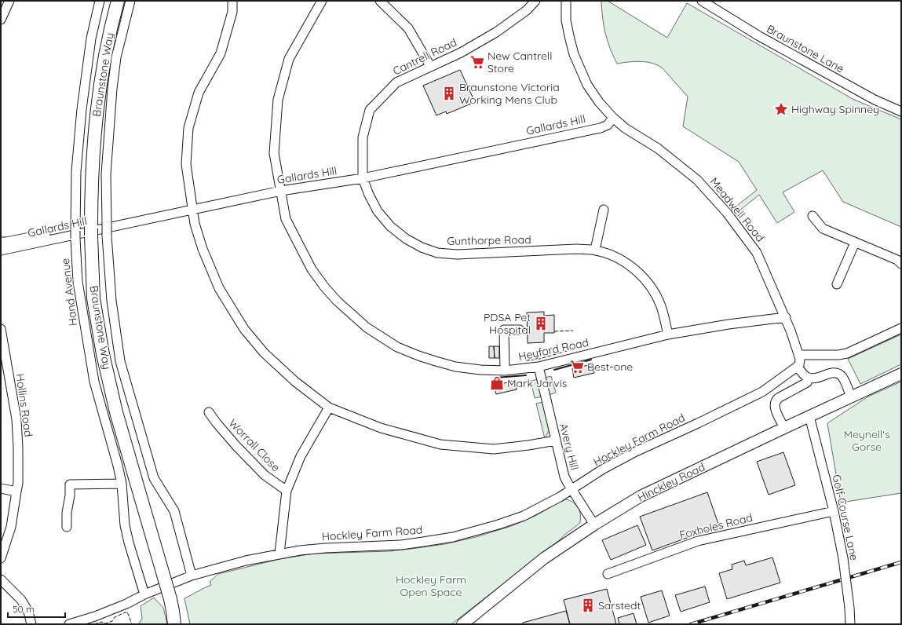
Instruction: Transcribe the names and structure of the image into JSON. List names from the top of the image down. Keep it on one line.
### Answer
{"streets":{"highway":["Braunstone Way"],"main road":["Hinckley Road"],"street":["Braunstone Lane","Cantrell Road","Gallards Hill","Meadwell Road","Gunthorpe Road","Hand Avenue","Heyford Road","Hollins Road","Hockley Farm Road","Worrall Close","Avery Hill","Golf Course Lane","Foxholes Road"]},"crossings":[["Cantrell Road","Gallards Hill"],["Cantrell Road","Gunthorpe Road"],["Gallards Hill","Meadwell Road"],["Gallards Hill","Gunthorpe Road"],["Gallards Hill","Heyford Road"],["Meadwell Road","Heyford Road"],["Meadwell Road","Hockley Farm Road"],["Gunthorpe Road","Heyford Road"],["Hand Avenue","Hockley Farm Road"],["Heyford Road","Avery Hill"],["Hockley Farm Road","Avery Hill"],["Avery Hill","Hinckley Road"],["Hinckley Road","Golf Course Lane"],["Golf Course Lane","Foxholes Road"]],"parks":["Meynell's Gorse","Hockley Farm Open Space"],"places":{"supermarket":["New Cantrell Store","Best-one"],"building":["Braunstone Victoria Working Mens Club","PDSA Pet Hospital","Sarstedt"],"place":["Highway Spinney"],"shop":["Mark Jarvis"]},"scale_bar":"50 m"}
